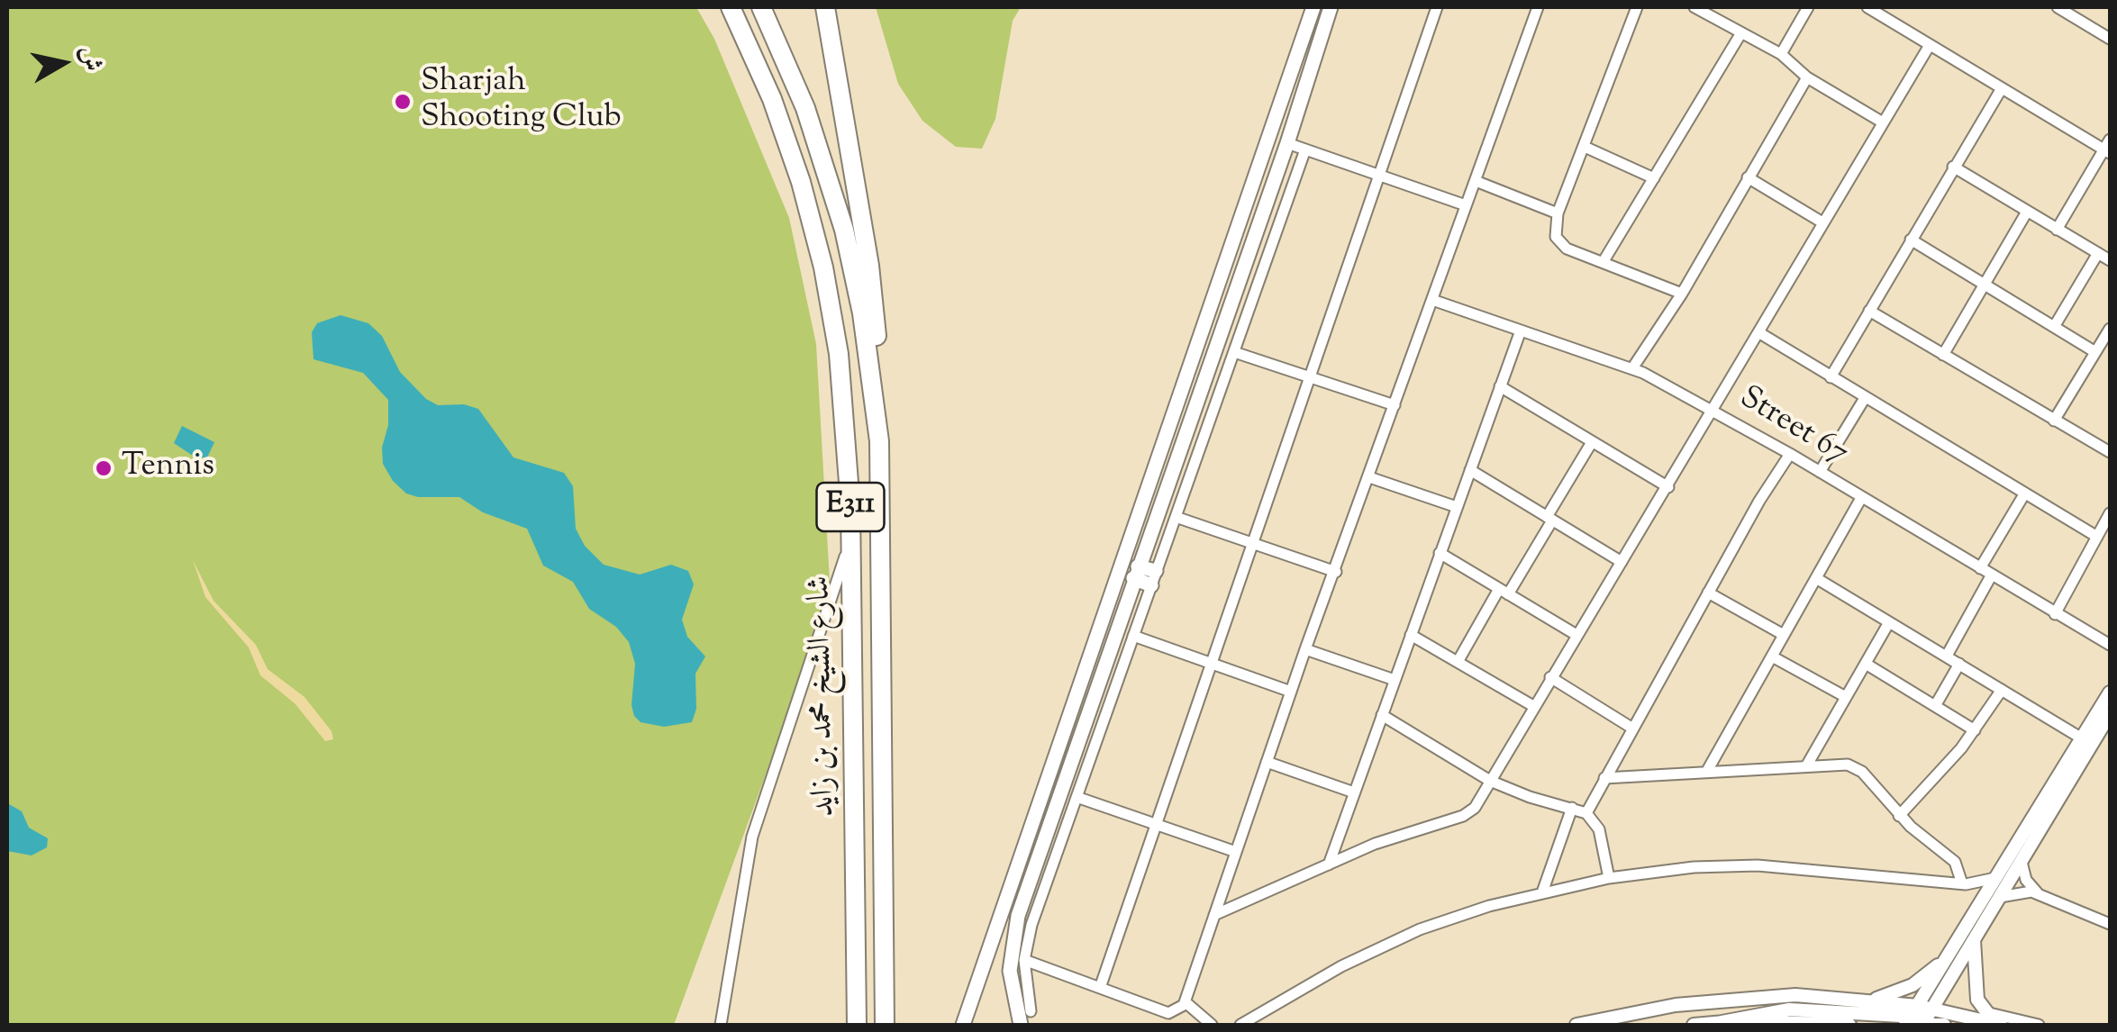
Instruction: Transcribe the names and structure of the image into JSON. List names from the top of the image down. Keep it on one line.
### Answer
{"streets":{"highway":["E311","شارع الشيخ محمد بن زايد"],"street":["Street 67"]},"places":["Sharjah Shooting Club","Tennis"],"north":"right"}
